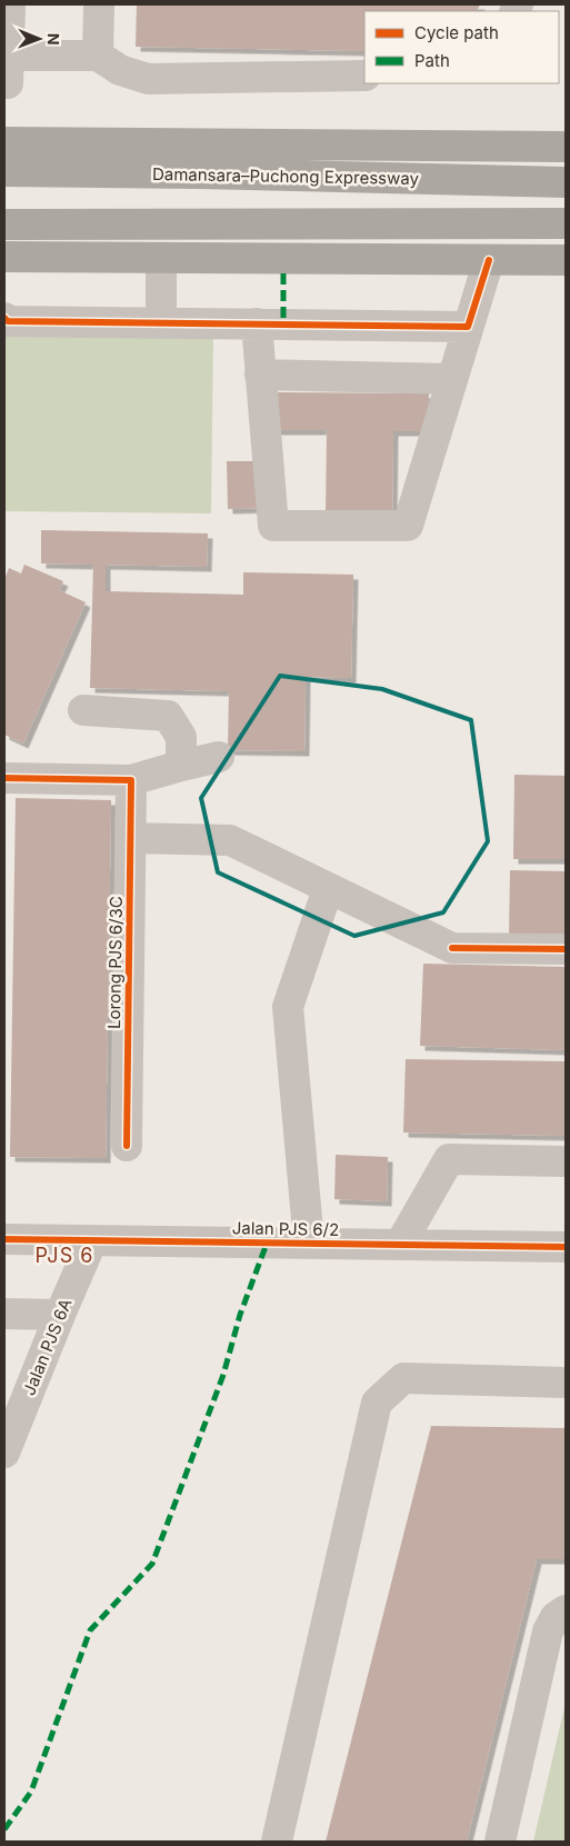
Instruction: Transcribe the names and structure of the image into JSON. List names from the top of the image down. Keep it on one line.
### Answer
{"streets":{"highway":["Damansara–Puchong Expressway"],"street":["Lorong PJS 6/3C","Jalan PJS 6/2","Jalan PJS 6A"]},"crossings":[["Jalan PJS 6/2","Jalan PJS 6A"]],"districts":["PJS 6"],"legend":["Cycle path","Path"],"north":"right"}
